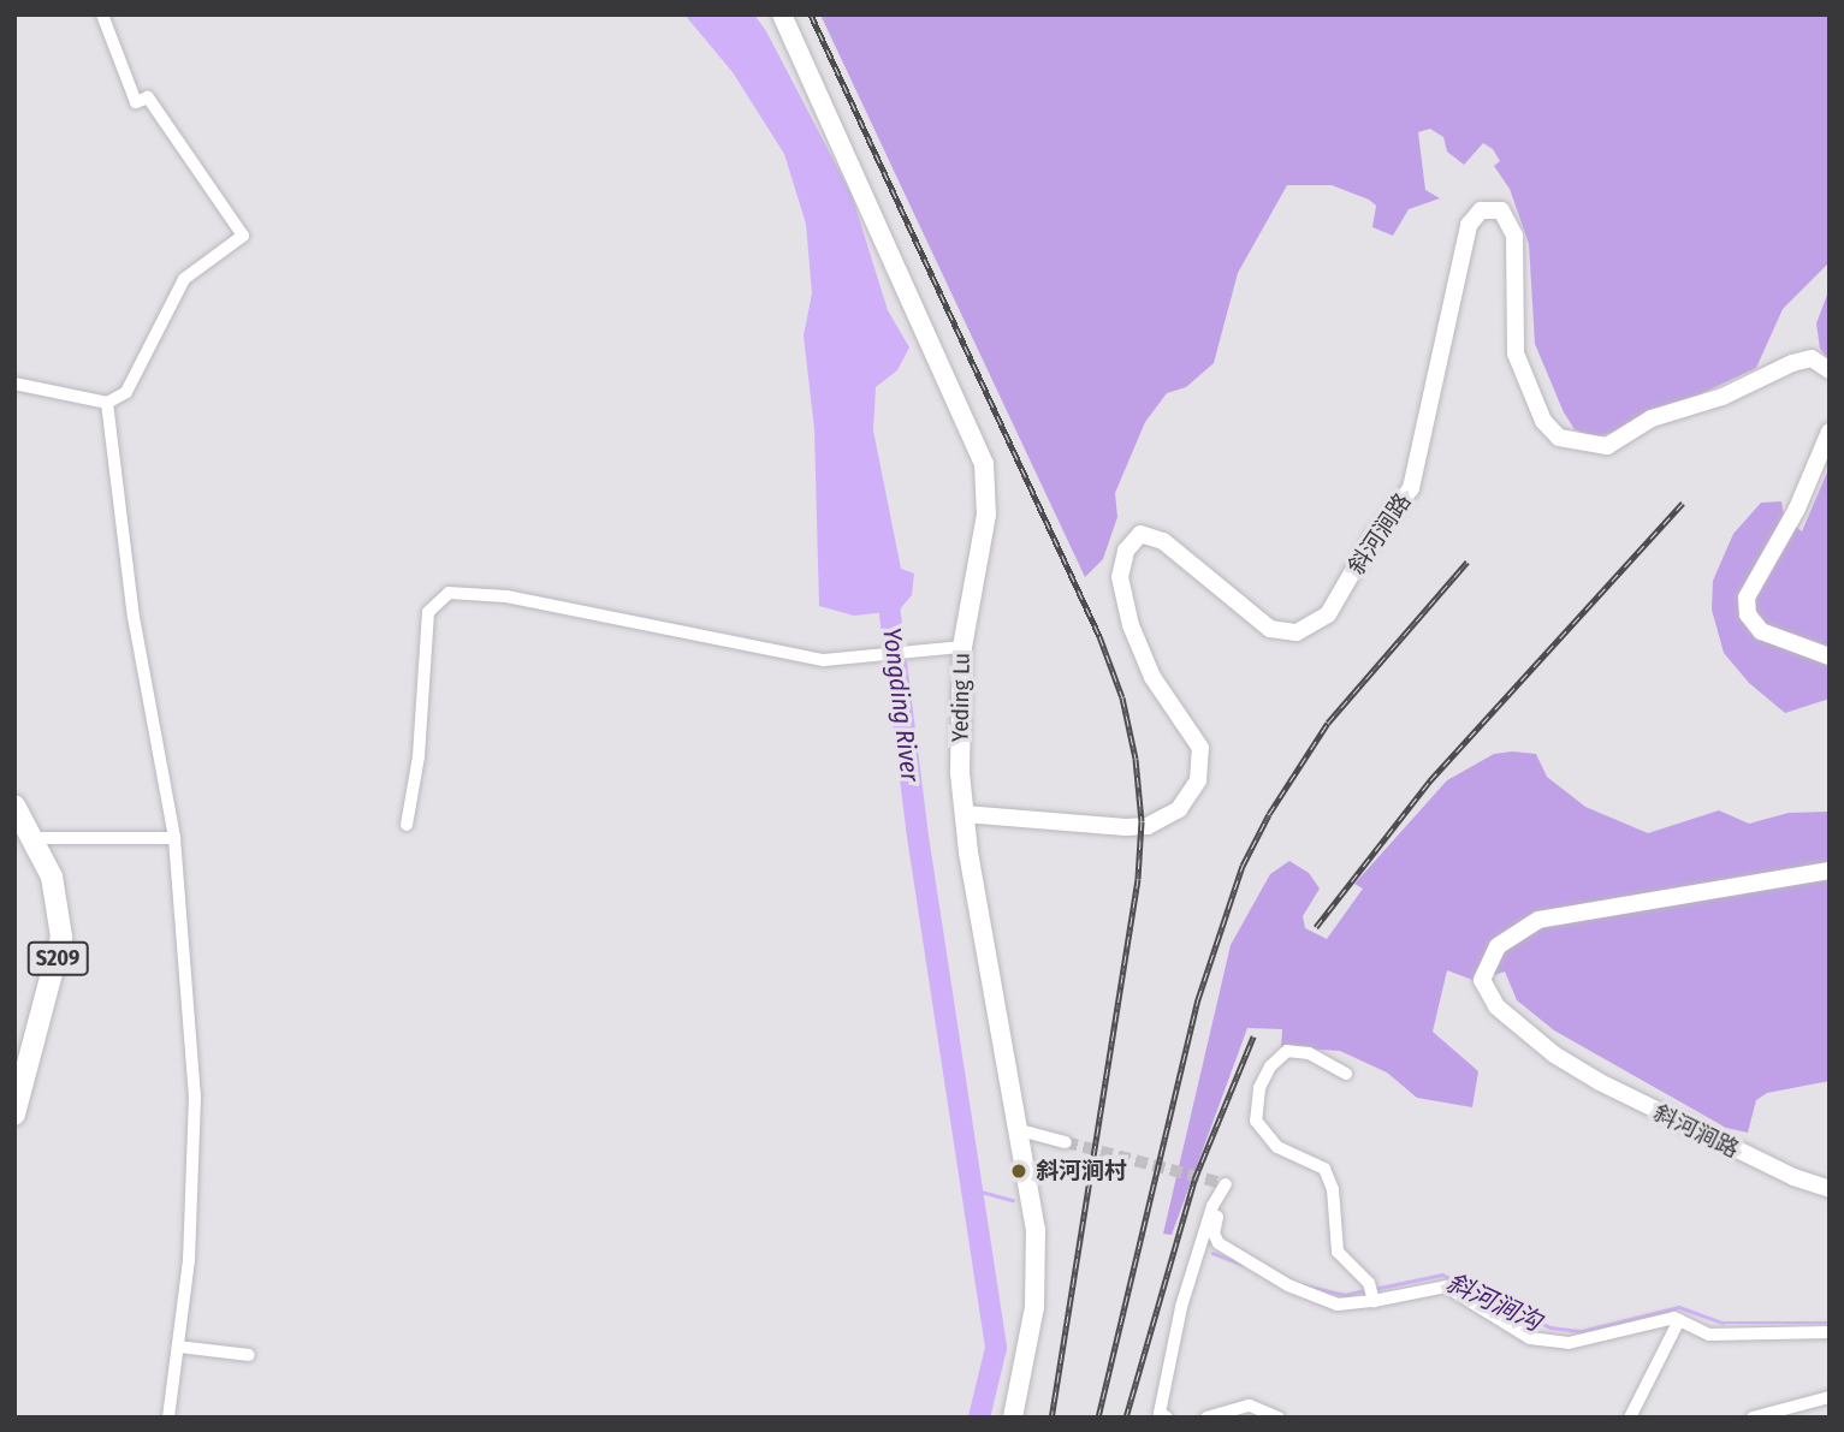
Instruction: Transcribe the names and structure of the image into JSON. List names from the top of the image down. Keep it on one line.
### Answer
{"streets":{"main road":["Yeding Lu","S209"],"street":["斜河涧路"]},"crossings":[["斜河涧路","Yeding Lu"]],"water":["Yongding River","斜河涧沟"],"places":["斜河涧村"]}
